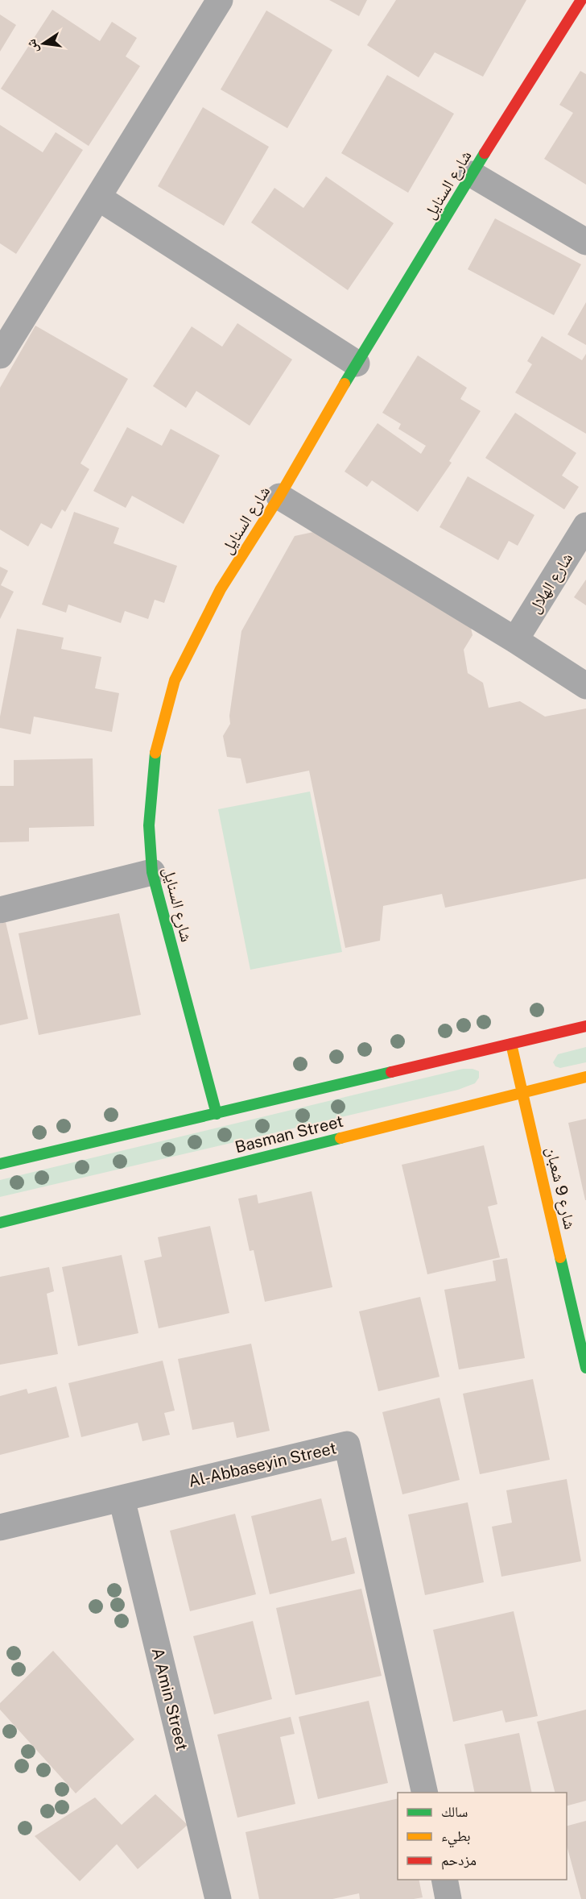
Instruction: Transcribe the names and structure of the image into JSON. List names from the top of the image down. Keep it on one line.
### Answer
{"streets":{"street":["شارع السنايل","شارع الهلال","Basman Street","شارع 9 شعبان","Al-Abbaseyin Street","A Amin Street"]},"crossings":[["Basman Street","شارع 9 شعبان"],["Al-Abbaseyin Street","A Amin Street"]],"legend":["سالك","بطيء","مزدحم"],"north":"left"}
